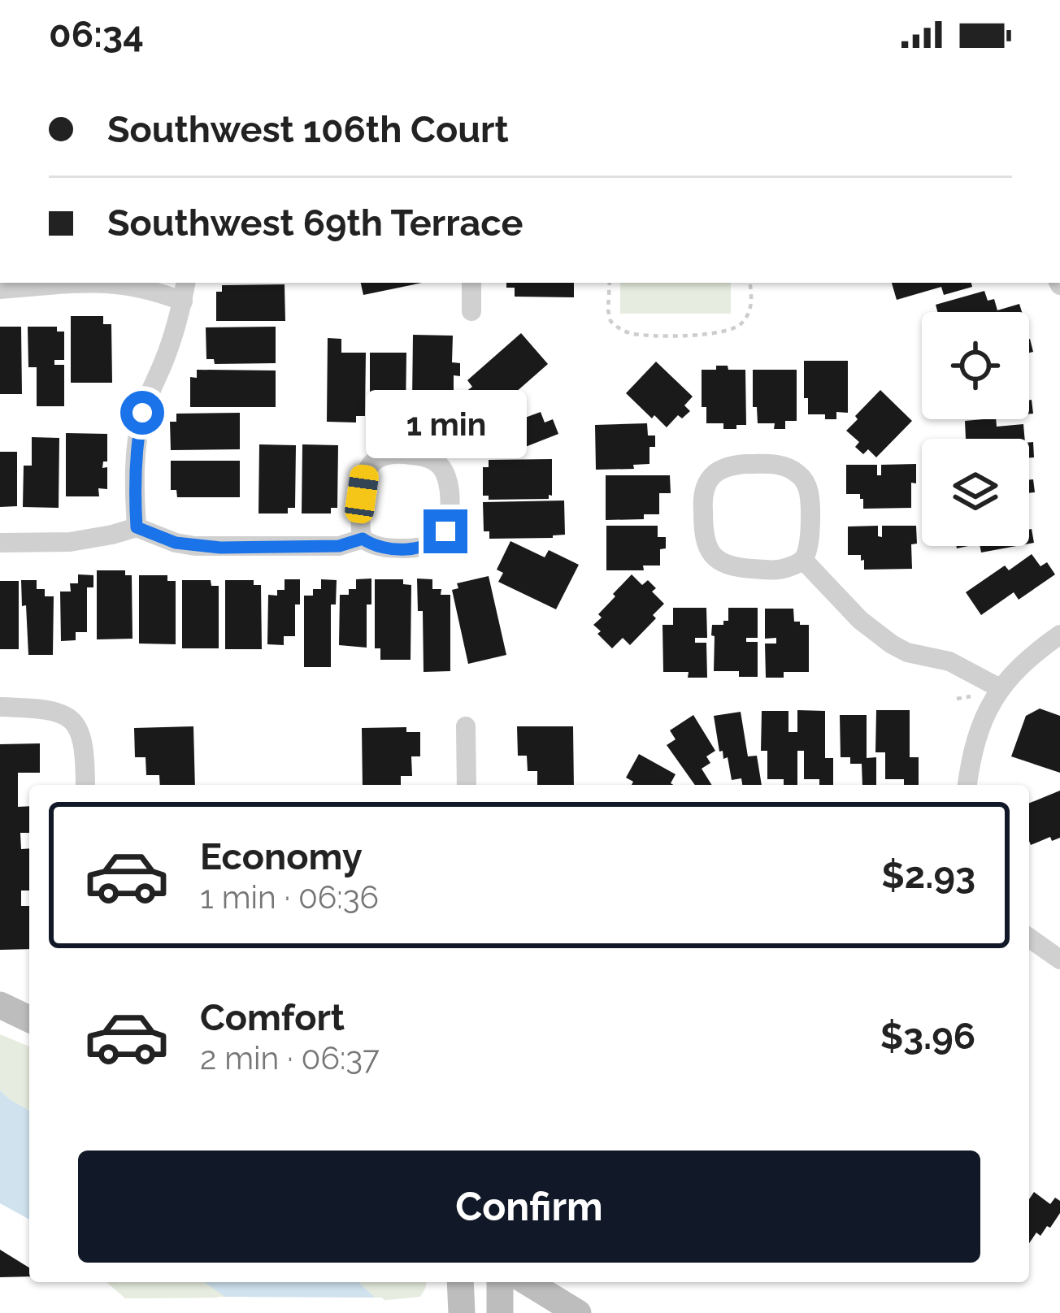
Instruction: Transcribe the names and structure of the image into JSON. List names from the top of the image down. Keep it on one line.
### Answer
{"page":{"status":"06:34","banner":["Southwest 106th Court","Southwest 69th Terrace"],"bubble":"1 min","list":[{"name":"Economy","note":"1 min · 06:36","value":"$2.93"},{"name":"Comfort","note":"2 min · 06:37","value":"$3.96"}],"buttons":"Confirm"}}
